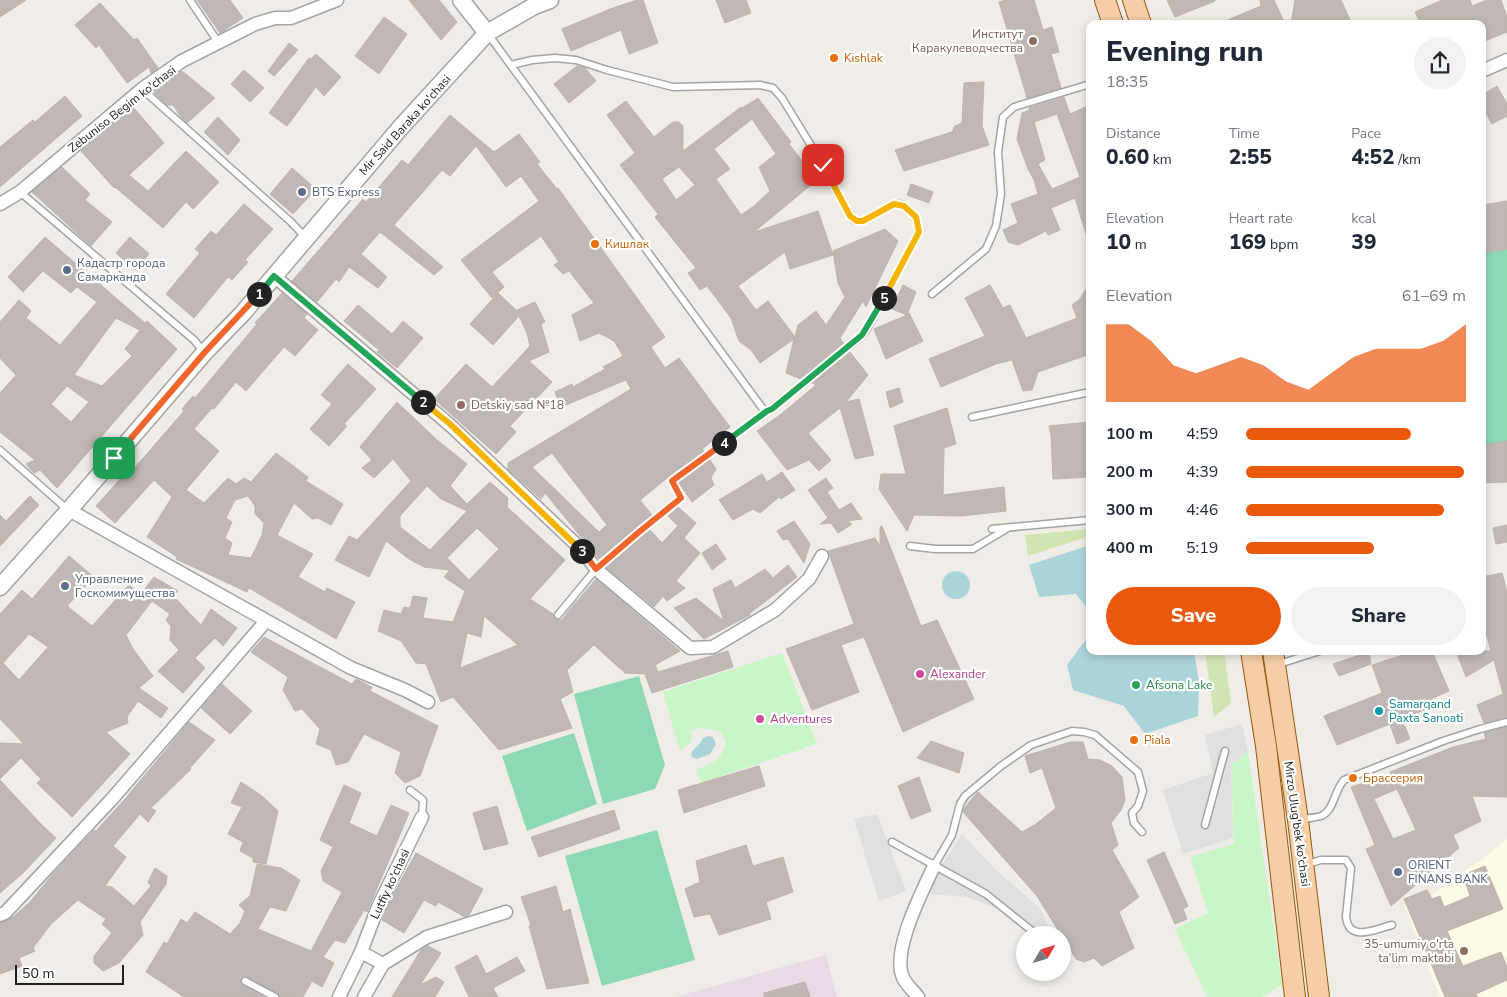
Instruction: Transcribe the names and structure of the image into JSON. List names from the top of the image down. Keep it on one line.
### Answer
{"streets":{"main road":["Mirzo Ulug'bek ko'chasi"],"street":["Zebuniso Begim ko'chasi","Mir Said Baraka ko'chasi","Lutfiy ko'chasi"]},"places":["Институт Каракулеводчества","Kishlak","BTS Express","Кишлак","Кадастр города Самарканда","Detskiy sad №18","Управление Госкомимущества","Alexander","Afsona Lake","Samarqand Paxta Sanoati","Adventures","Piala","Брассерия","ORIENT FINANS BANK","35-umumiy o'rta ta'lim maktabi"],"scale_bar":"50 m","north":"top right","page":{"heading":["Evening run","18:35"],"stats":[["Distance","0.60 km"],["Time","2:55"],["Pace","4:52 /km"],["Elevation","10 m"],["Heart rate","169 bpm"],["kcal","39"]],"chart":["Elevation","61–69 m"],"pins":["1","5","2","4","3"],"list":[{"name":"100 m","note":"4:59"},{"name":"200 m","note":"4:39"},{"name":"300 m","note":"4:46"},{"name":"400 m","note":"5:19"}],"buttons":["Save","Share"],"scale":"50 m"}}
